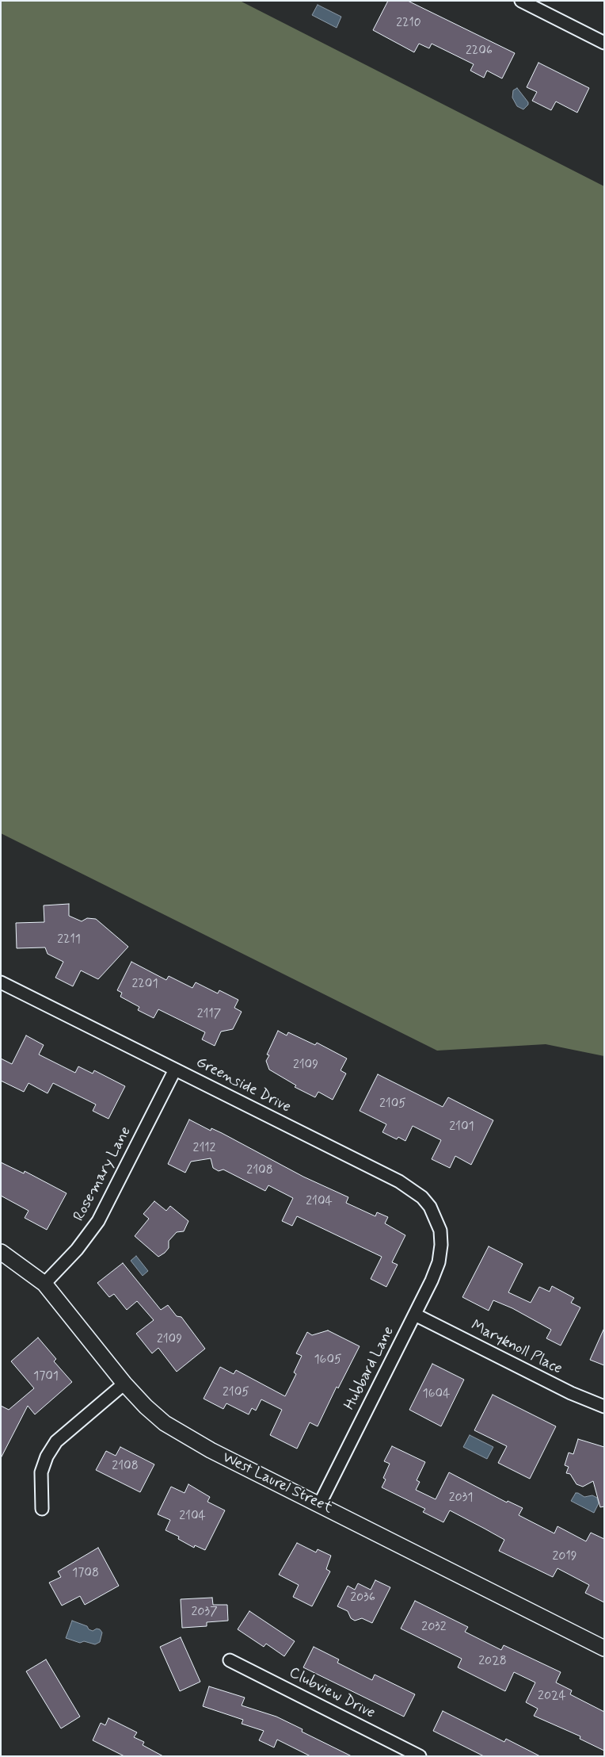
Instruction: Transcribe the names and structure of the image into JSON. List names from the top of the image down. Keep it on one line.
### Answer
{"streets":{"street":["Greenside Drive","Rosemary Lane","Maryknoll Place","Hubbard Lane","West Laurel Street","Clubview Drive"]},"crossings":[["Greenside Drive","Rosemary Lane"],["Greenside Drive","Hubbard Lane"],["Rosemary Lane","West Laurel Street"],["Maryknoll Place","Hubbard Lane"],["Hubbard Lane","West Laurel Street"]],"house_numbers":["2210","2206","2211","2201","2117","2109","2105","2101","2112","2108","2104","2109","1605","1701","2105","1604","2108","2031","2104","2019","1708","2036","2037","2032","2028","2024"]}
